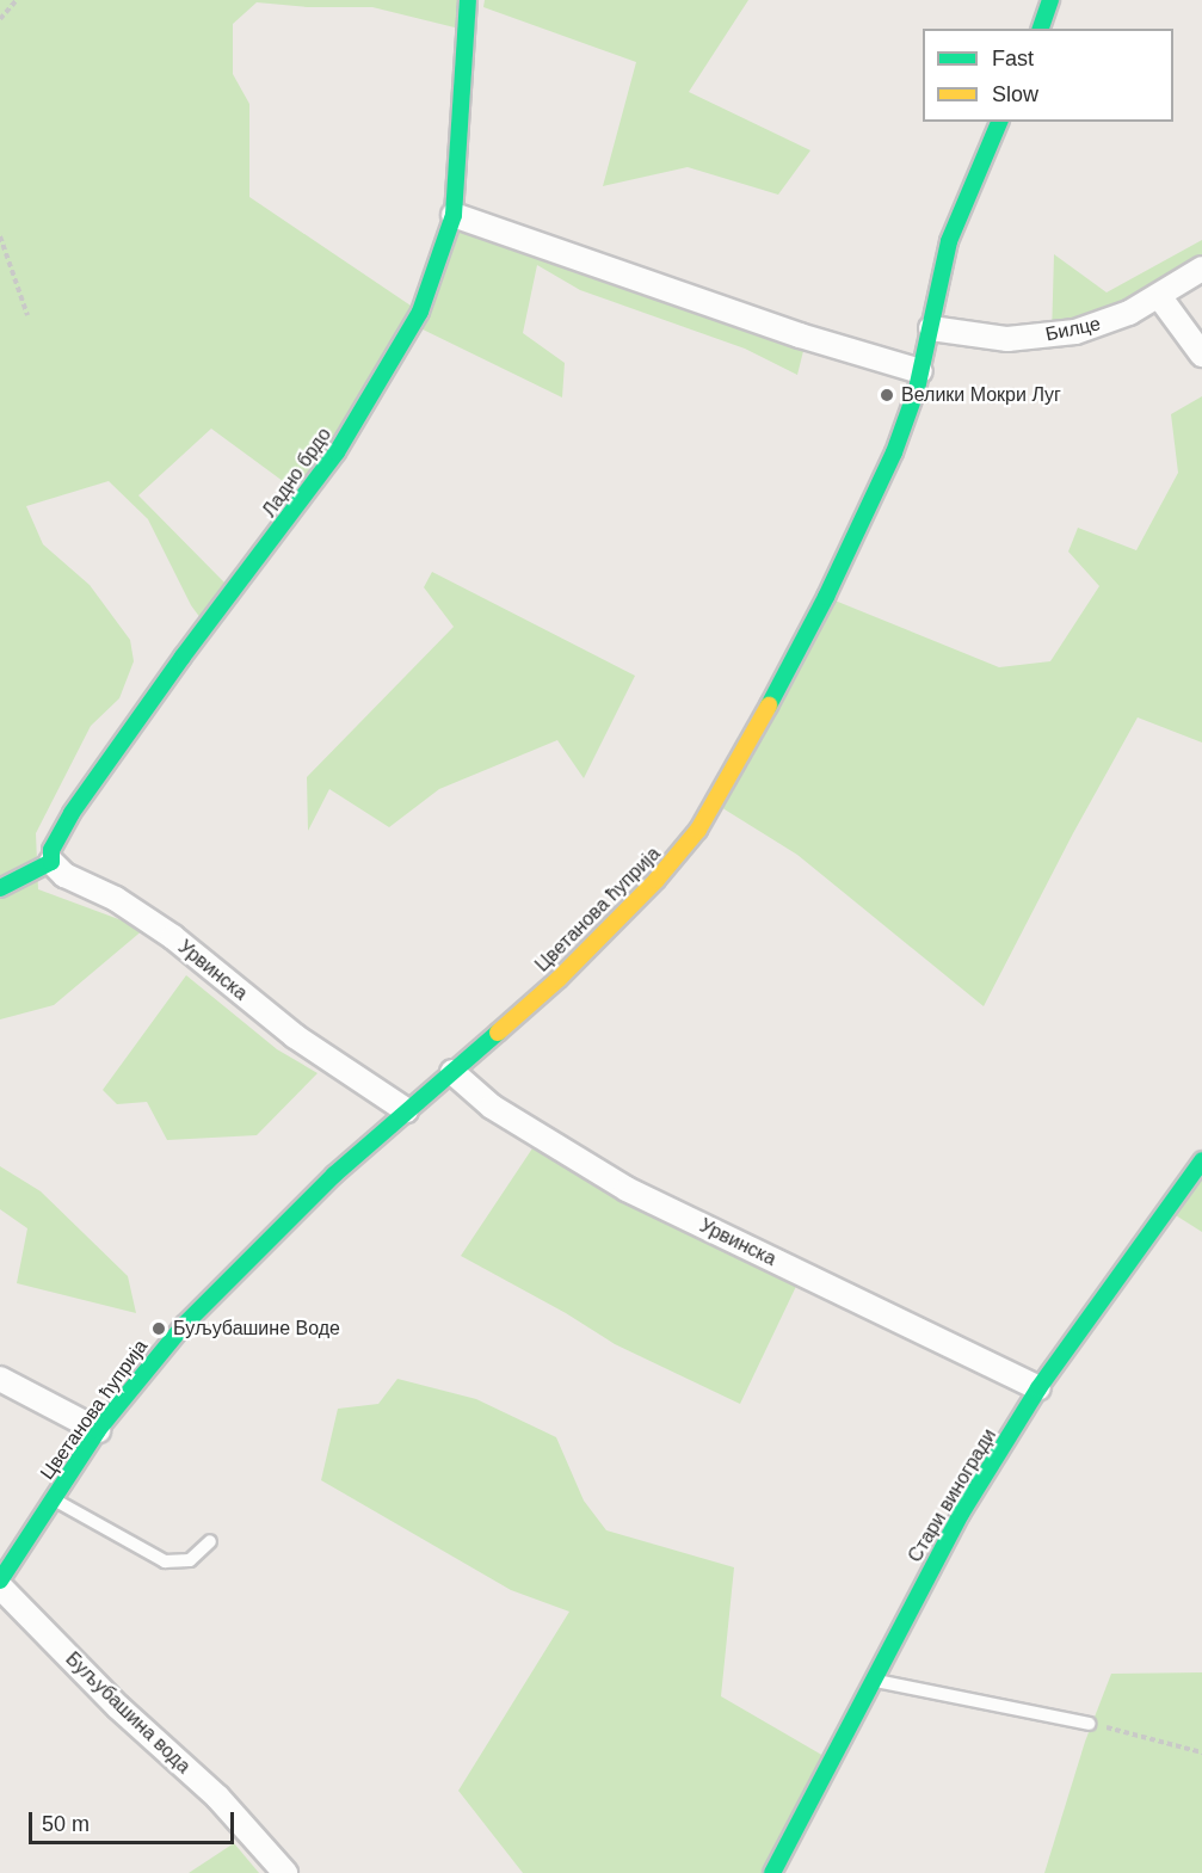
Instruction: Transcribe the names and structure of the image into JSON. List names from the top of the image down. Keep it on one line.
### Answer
{"streets":{"street":["Билце","Ладно брдо","Цветанова ћуприја","Урвинска","Стари виногради","Буљубашина вода"]},"crossings":[["Билце","Цветанова ћуприја"],["Ладно брдо","Урвинска"],["Цветанова ћуприја","Урвинска"],["Цветанова ћуприја","Буљубашина вода"],["Урвинска","Стари виногради"]],"places":["Велики Мокри Луг","Буљубашине Воде"],"legend":["Fast","Slow"],"scale_bar":"50 m"}
